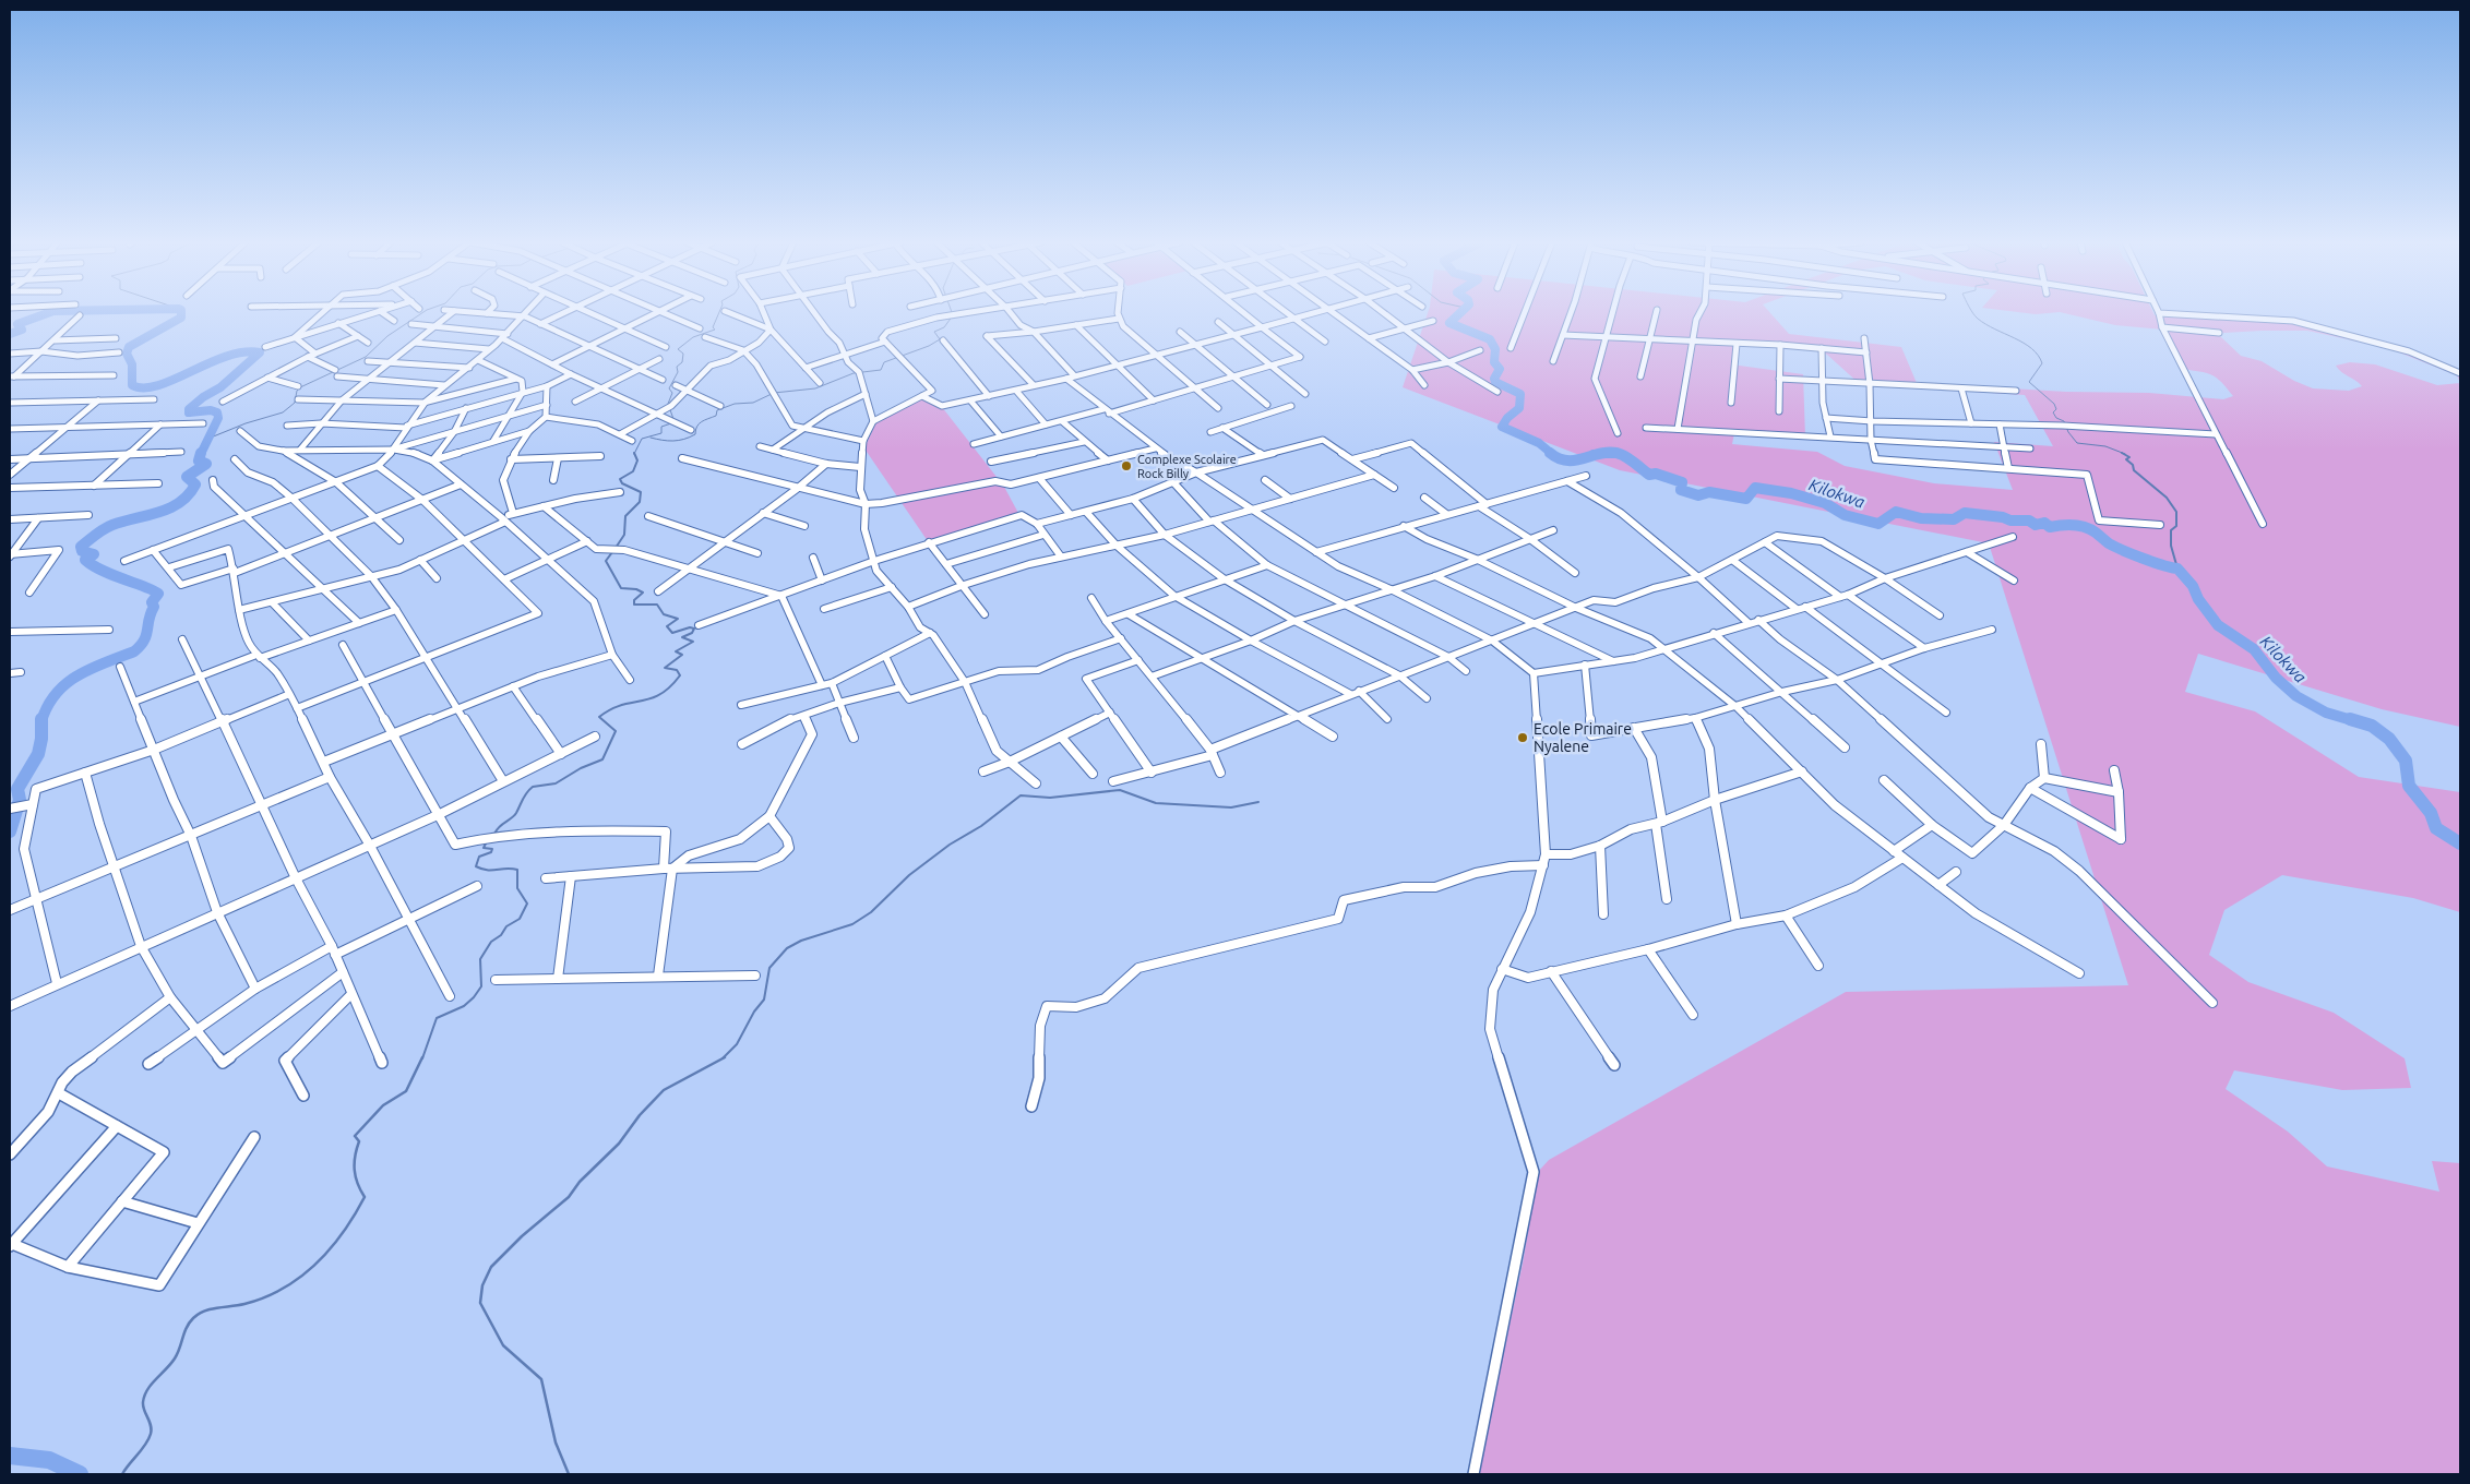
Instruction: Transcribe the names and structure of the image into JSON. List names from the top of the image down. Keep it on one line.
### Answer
{"water":["Kilokwa"],"places":["Complexe Scolaire Rock Billy","Ecole Primaire Nyalene"]}
